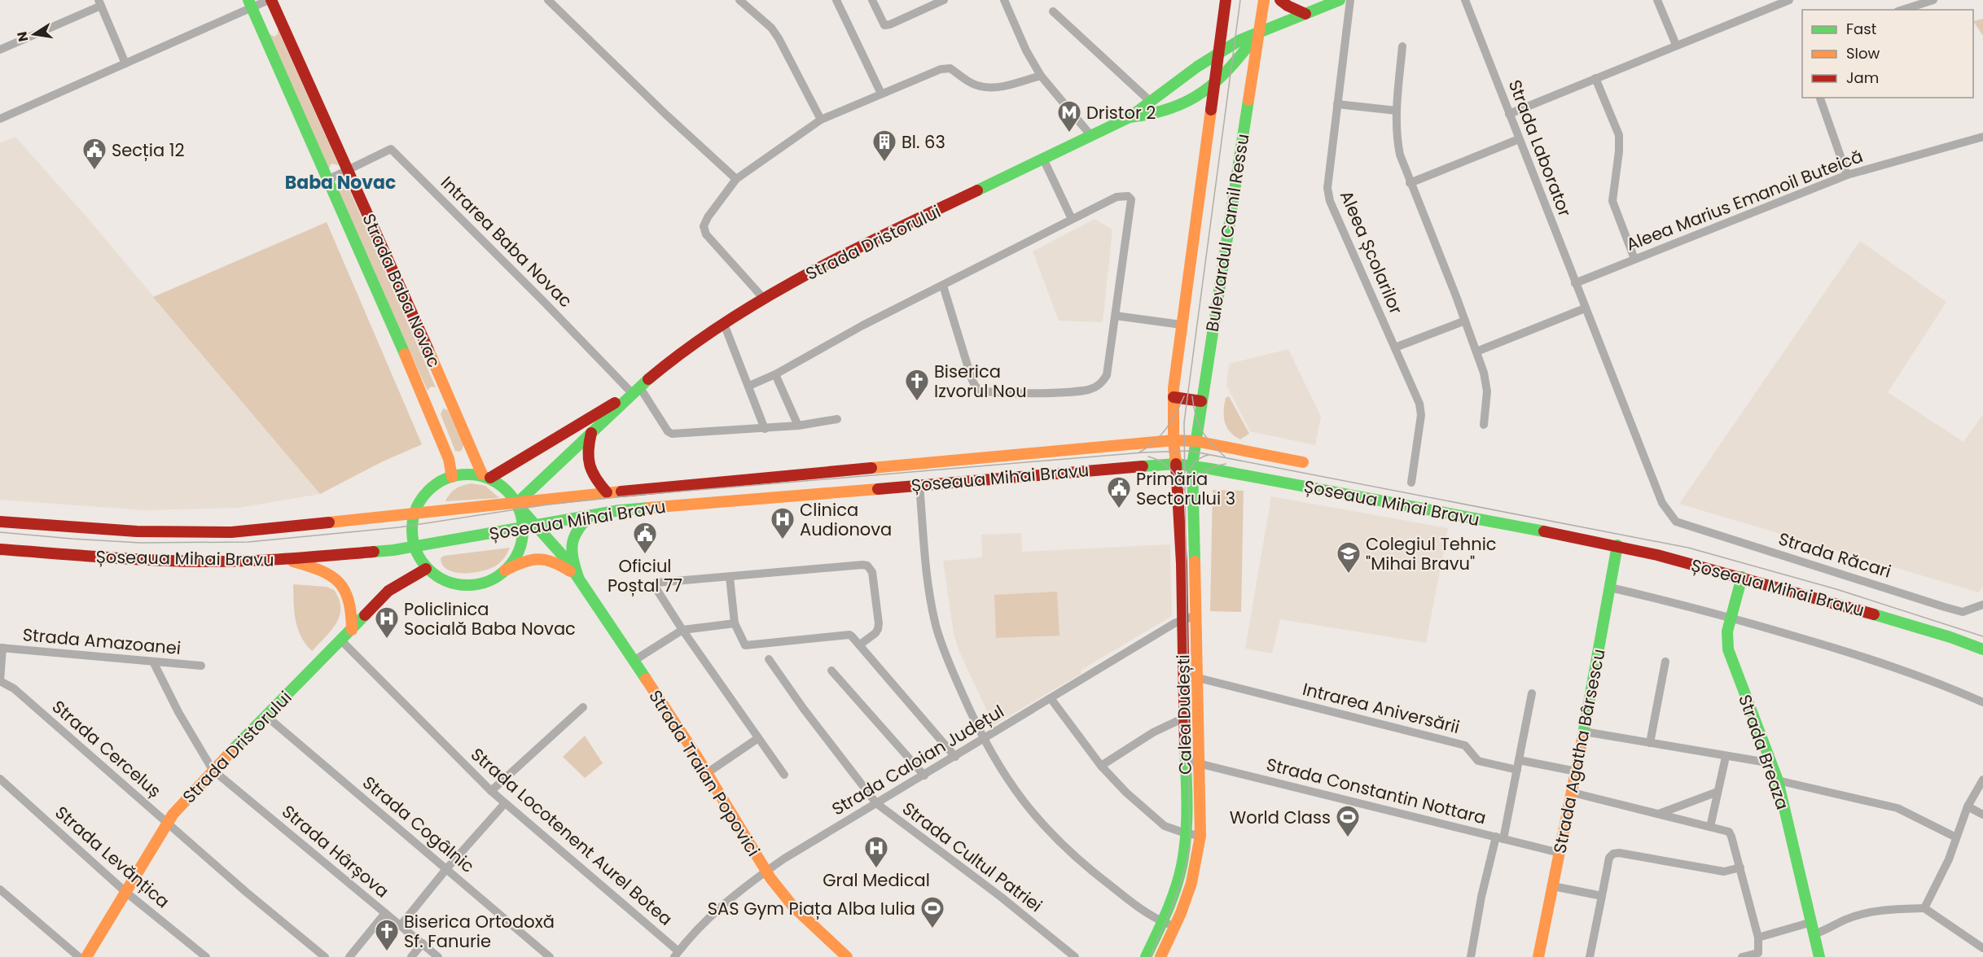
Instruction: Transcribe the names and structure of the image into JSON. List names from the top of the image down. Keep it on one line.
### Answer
{"streets":{"main road":["Bulevardul Camil Ressu","Strada Dristorului","Strada Baba Novac","Șoseaua Mihai Bravu","Calea Dudești","Strada Agatha Bârsescu","Strada Breaza","Strada Traian Popovici"],"street":["Strada Laborator","Aleea Marius Emanoil Buteică","Intrarea Baba Novac","Aleea Școlarilor","Strada Răcari","Strada Amazoanei","Intrarea Aniversării","Strada Cerceluș","Strada Caloian Județul","Strada Constantin Nottara","Strada Cogâlnic","Strada Locotenent Aurel Botea","Strada Hârșova","Strada Levănțica","Strada Cultul Patriei"]},"crossings":[["Strada Laborator","Aleea Marius Emanoil Buteică"],["Strada Laborator","Strada Răcari"],["Bulevardul Camil Ressu","Strada Dristorului"],["Bulevardul Camil Ressu","Șoseaua Mihai Bravu"],["Bulevardul Camil Ressu","Calea Dudești"],["Intrarea Baba Novac","Strada Dristorului"],["Intrarea Baba Novac","Strada Baba Novac"],["Strada Dristorului","Strada Baba Novac"],["Strada Dristorului","Șoseaua Mihai Bravu"],["Strada Dristorului","Strada Cerceluș"],["Strada Dristorului","Strada Traian Popovici"],["Strada Dristorului","Strada Cogâlnic"],["Strada Dristorului","Strada Locotenent Aurel Botea"],["Strada Dristorului","Strada Hârșova"],["Strada Dristorului","Strada Levănțica"],["Strada Baba Novac","Strada Traian Popovici"],["Șoseaua Mihai Bravu","Calea Dudești"],["Șoseaua Mihai Bravu","Strada Agatha Bârsescu"],["Șoseaua Mihai Bravu","Strada Breaza"],["Șoseaua Mihai Bravu","Strada Traian Popovici"],["Strada Amazoanei","Strada Hârșova"],["Intrarea Aniversării","Calea Dudești"],["Calea Dudești","Strada Caloian Județul"],["Calea Dudești","Strada Constantin Nottara"],["Strada Agatha Bârsescu","Strada Constantin Nottara"],["Strada Caloian Județul","Strada Traian Popovici"],["Strada Caloian Județul","Strada Locotenent Aurel Botea"],["Strada Caloian Județul","Strada Cultul Patriei"]],"districts":["Baba Novac"],"places":{"metro station":["Dristor 2"],"building":["Bl. 63"],"public building":["Secția 12","Primăria Sectorului 3","Oficiul Poștal 77"],"church":["Biserica Izvorul Nou","Biserica Ortodoxă Sf. Fanurie"],"hospital":["Clinica Audionova","Policlinica Socială Baba Novac","Gral Medical"],"school or university":["Colegiul Tehnic \"Mihai Bravu\""],"sports":["World Class","SAS Gym Piața Alba Iulia"]},"legend":["Fast","Slow","Jam"],"north":"left"}
